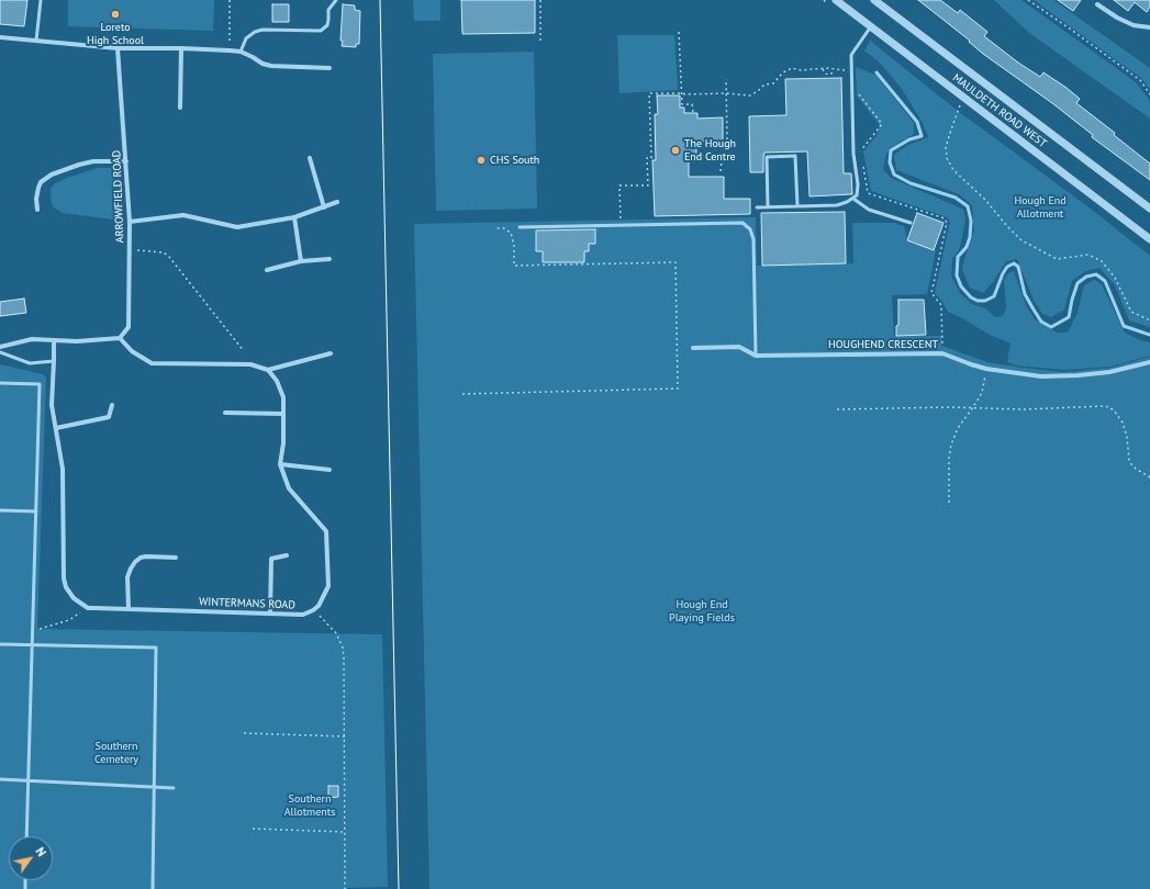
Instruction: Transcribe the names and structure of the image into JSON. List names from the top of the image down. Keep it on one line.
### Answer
{"streets":{"street":["MAULDETH ROAD WEST","ARROWFIELD ROAD","HOUGHEND CRESCENT","WINTERMANS ROAD"]},"parks":["Hough End Allotment","Hough End Playing Fields","Southern Cemetery","Southern Allotments"],"places":["Loreto High School","The Hough End Centre","CHS South"],"north":"top right"}
